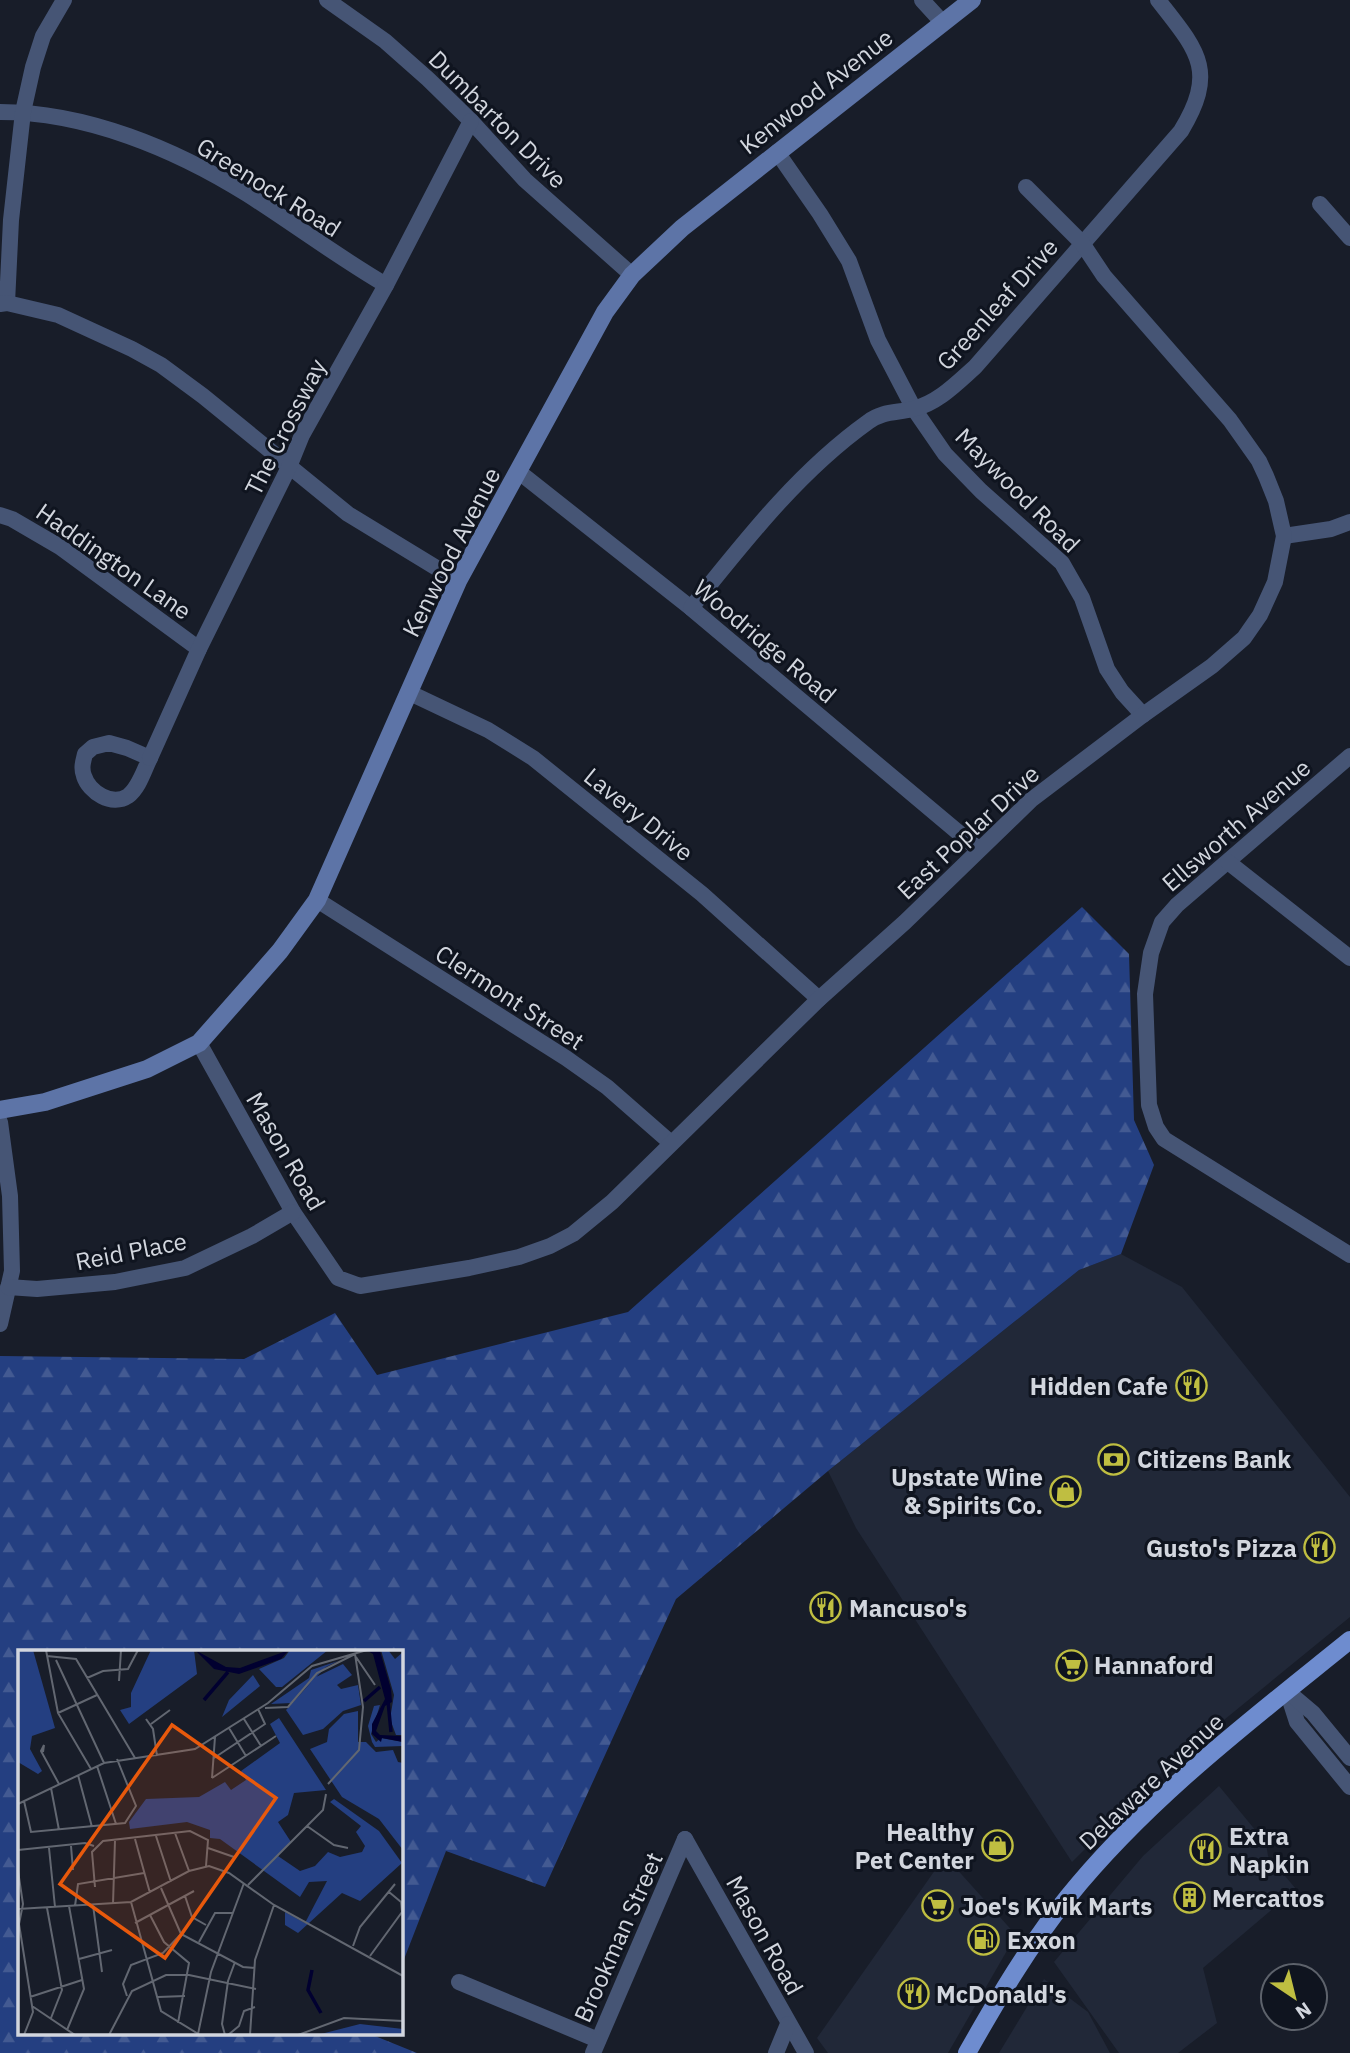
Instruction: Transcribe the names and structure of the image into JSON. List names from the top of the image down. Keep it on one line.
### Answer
{"streets":{"main road":["Delaware Avenue"],"street":["Kenwood Avenue","Dumbarton Drive","Greenock Road","Greenleaf Drive","The Crossway","Maywood Road","Haddington Lane","Woodridge Road","Lavery Drive","Ellsworth Avenue","East Poplar Drive","Clermont Street","Mason Road","Reid Place","Brookman Street"]},"crossings":[["Kenwood Avenue","Dumbarton Drive"],["Kenwood Avenue","Maywood Road"],["Kenwood Avenue","Woodridge Road"],["Kenwood Avenue","Lavery Drive"],["Kenwood Avenue","Clermont Street"],["Kenwood Avenue","Mason Road"],["Dumbarton Drive","The Crossway"],["Greenock Road","The Crossway"],["Greenleaf Drive","Maywood Road"],["Greenleaf Drive","Woodridge Road"],["Greenleaf Drive","East Poplar Drive"],["The Crossway","Haddington Lane"],["Maywood Road","East Poplar Drive"],["Woodridge Road","East Poplar Drive"],["Lavery Drive","East Poplar Drive"],["East Poplar Drive","Clermont Street"],["East Poplar Drive","Mason Road"],["Mason Road","Reid Place"],["Mason Road","Brookman Street"]],"places":{"restaurant":["Hidden Cafe","Gusto's Pizza","Mancuso's","Extra Napkin","McDonald's"],"bank":["Citizens Bank"],"shop":["Upstate Wine & Spirits Co.","Healthy Pet Center"],"supermarket":["Hannaford","Joe's Kwik Marts"],"building":["Mercattos"],"fuel station":["Exxon"]},"north":"bottom right"}
